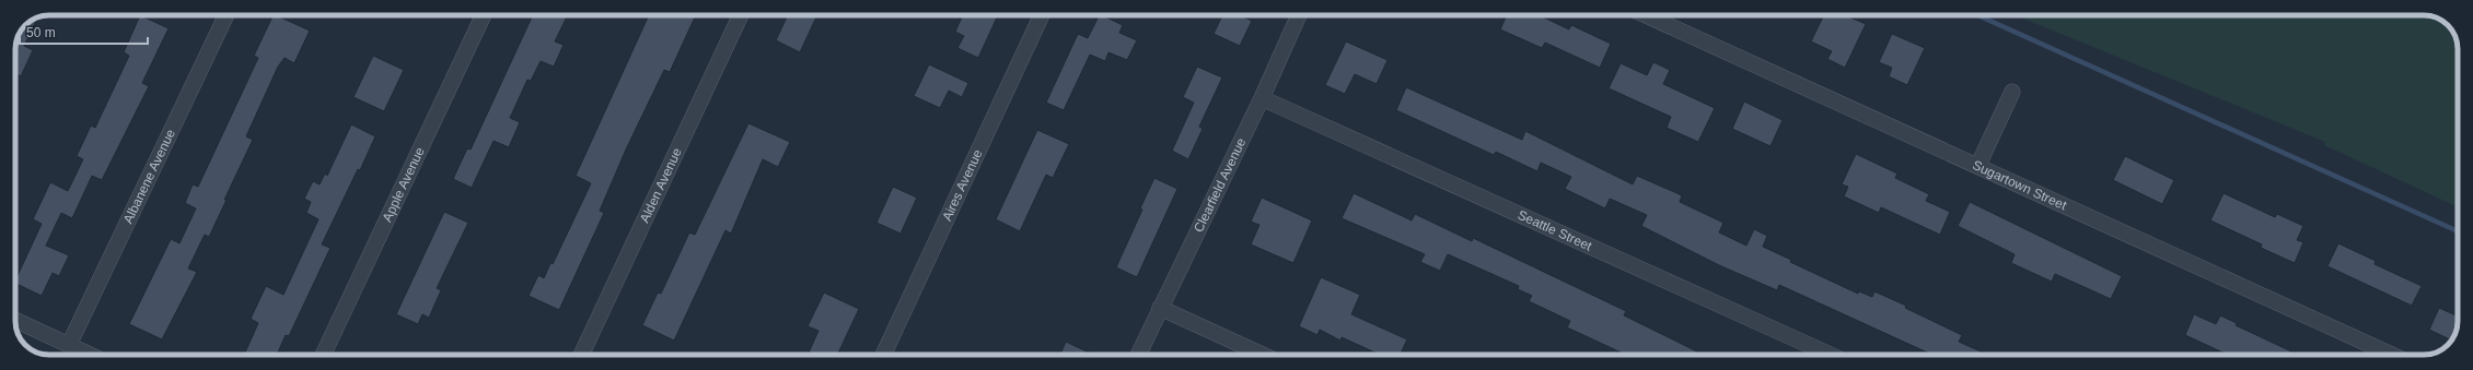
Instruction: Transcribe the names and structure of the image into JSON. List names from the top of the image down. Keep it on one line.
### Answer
{"streets":{"street":["Albanene Avenue","Sugartown Street","Apple Avenue","Alden Avenue","Aires Avenue","Clearfield Avenue","Seattle Street"]},"crossings":[["Clearfield Avenue","Seattle Street"]],"scale_bar":"50 m"}
